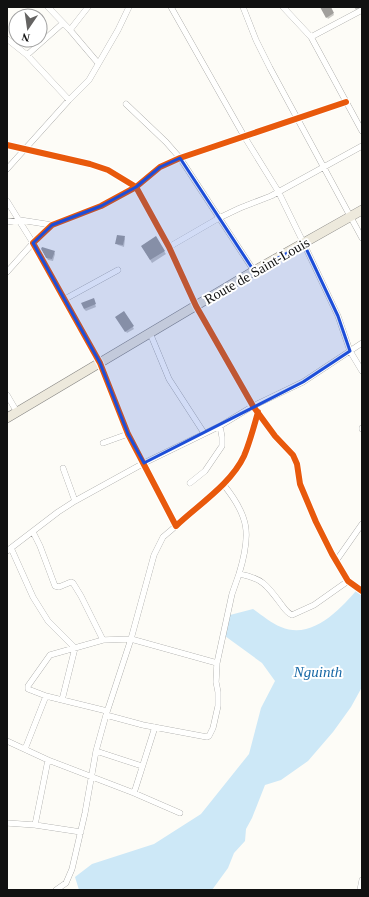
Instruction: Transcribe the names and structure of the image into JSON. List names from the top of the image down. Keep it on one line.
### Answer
{"streets":{"main road":["Route de Saint-Louis"]},"water":["Nguinth"],"north":"bottom"}
